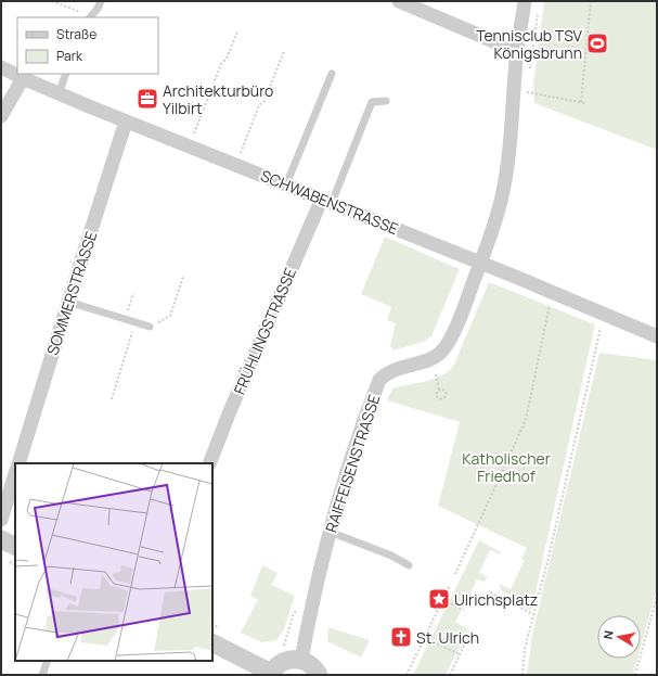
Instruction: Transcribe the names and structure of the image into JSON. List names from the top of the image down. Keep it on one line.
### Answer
{"streets":{"street":["SCHWABENSTRASSE","SOMMERSTRASSE","FRÜHLINGSTRASSE","RAIFFEISENSTRASSE"]},"crossings":[["SCHWABENSTRASSE","SOMMERSTRASSE"],["SCHWABENSTRASSE","FRÜHLINGSTRASSE"],["SCHWABENSTRASSE","RAIFFEISENSTRASSE"]],"parks":["Katholischer Friedhof"],"places":{"sports":["Tennisclub TSV Königsbrunn"],"office":["Architekturbüro Yilbirt"],"place":["Ulrichsplatz"],"church":["St. Ulrich"]},"legend":["Straße","Park"],"north":"left"}
